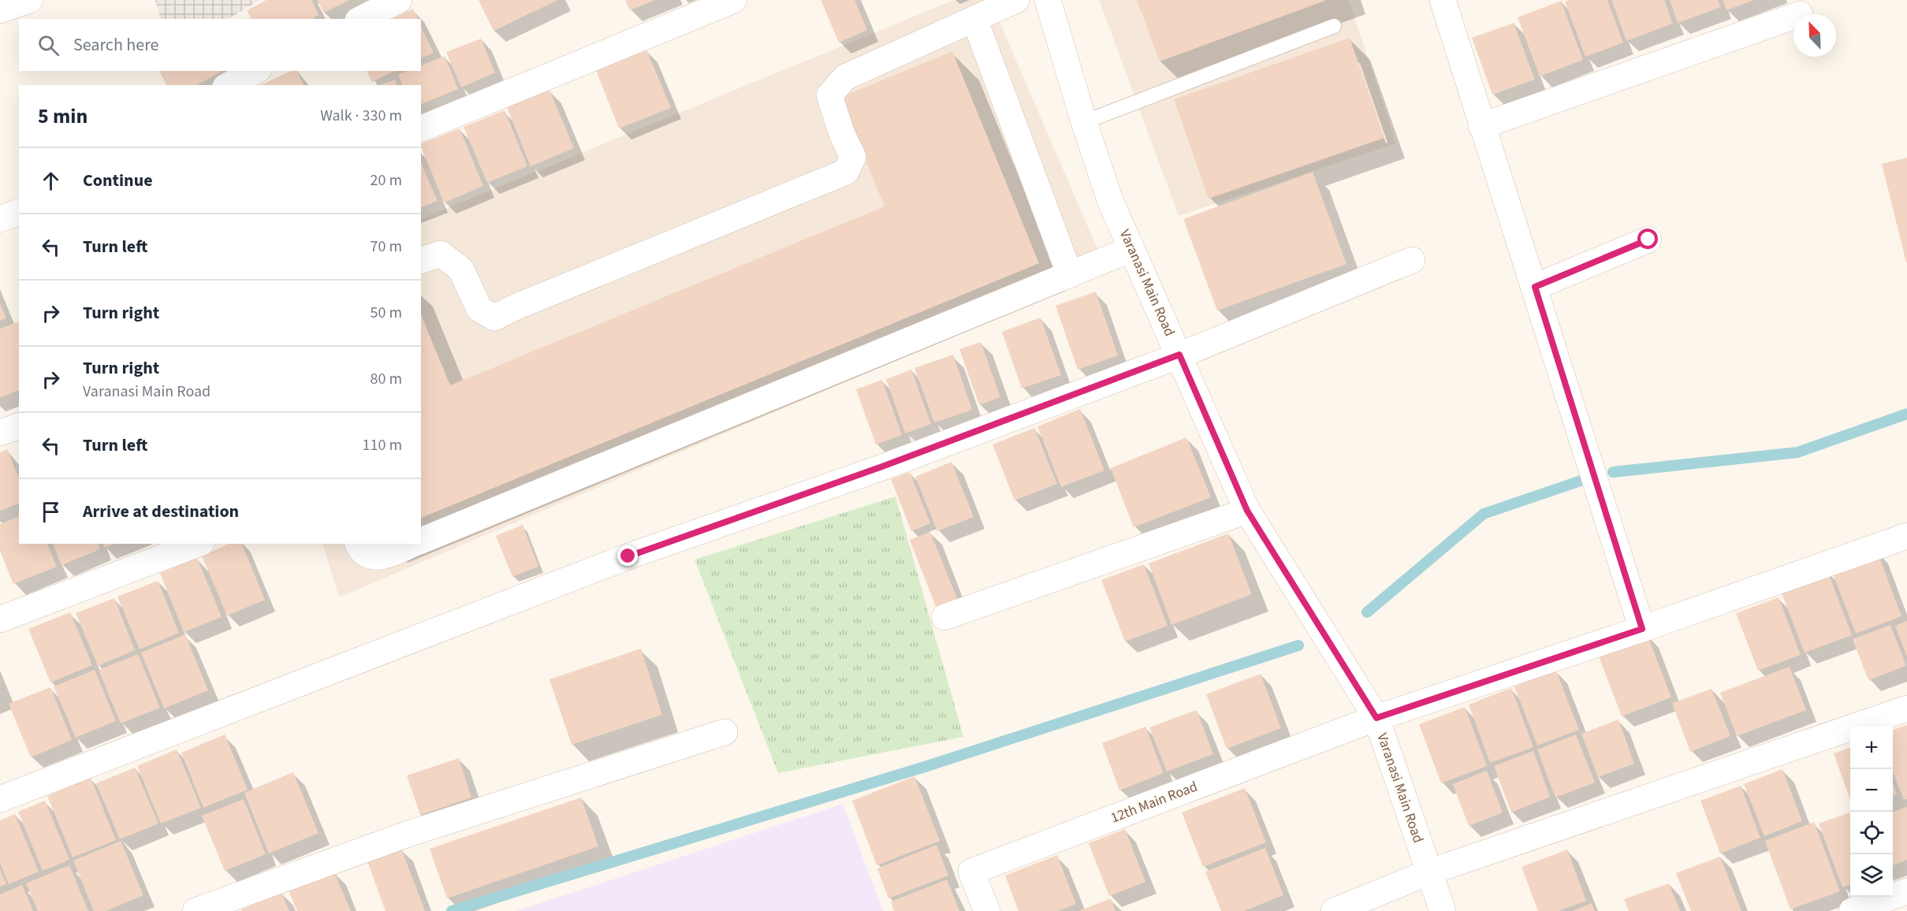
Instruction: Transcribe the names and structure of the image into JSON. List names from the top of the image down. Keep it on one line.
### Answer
{"streets":{"street":["Varanasi Main Road","12th Main Road"]},"crossings":[["Varanasi Main Road","12th Main Road"]],"north":"top left","page":{"search":"Search here","heading":["5 min","Walk · 330 m"],"list":[["Continue","20 m"],["Turn left","70 m"],["Turn right","50 m"],["Turn right","Varanasi Main Road","80 m"],["Turn left","110 m"],"Arrive at destination"],"map_buttons":["+","−"]}}
